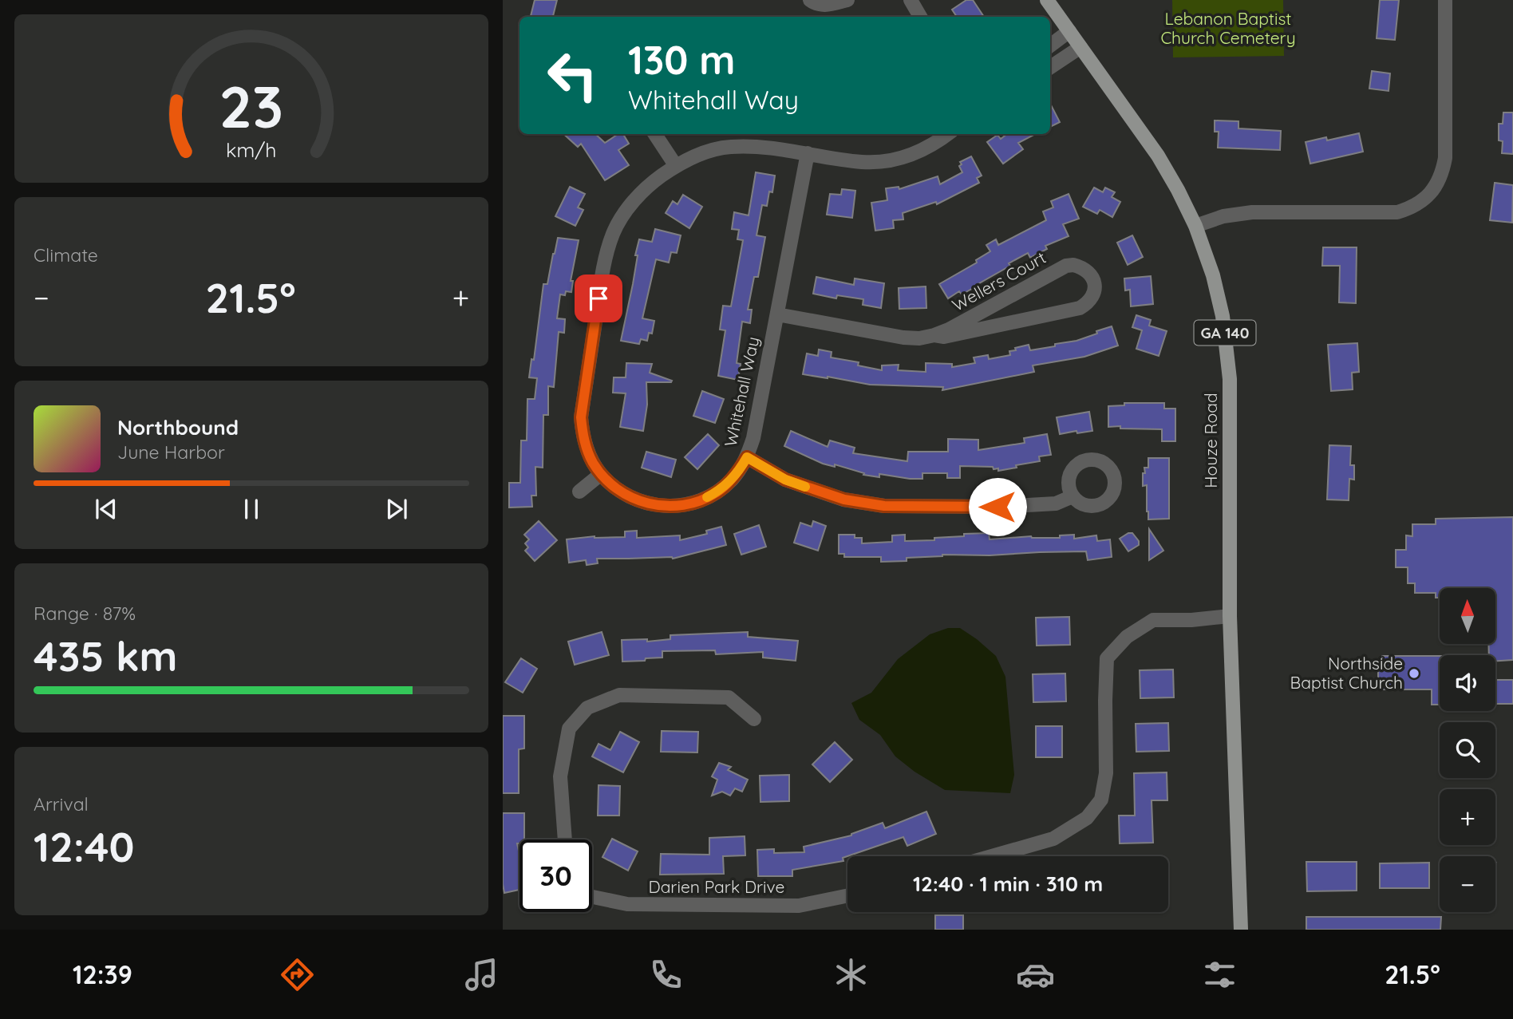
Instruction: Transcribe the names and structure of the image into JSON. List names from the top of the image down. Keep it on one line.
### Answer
{"streets":{"main road":["GA 140","Houze Road"],"street":["Wellers Court","Whitehall Way","Darien Park Drive"]},"crossings":[["Wellers Court","Whitehall Way"]],"parks":["Lebanon Baptist Church Cemetery"],"places":["Northside Baptist Church"],"north":"top","page":{"turn":["130 m","Whitehall Way"],"tile":["Climate",["Range · 87%","435 km"],["Arrival","12:40"]],"heat":["−","21.5°","+"],"song":["Northbound","June Harbor"],"map_buttons":["+","−"],"limit":"30","trip":"12:40 · 1 min · 310 m","tabs":["12:39","21.5°"],"gauge":["23","km/h"]}}
